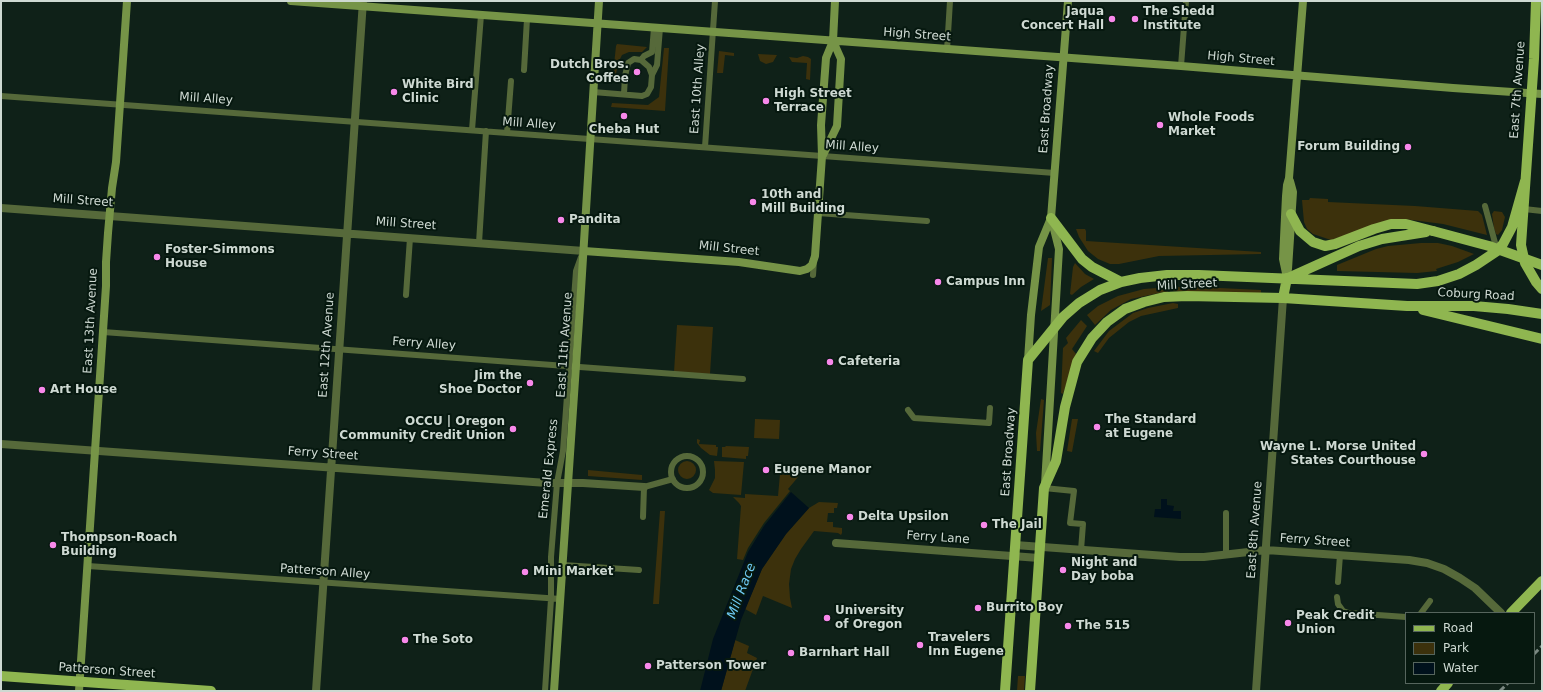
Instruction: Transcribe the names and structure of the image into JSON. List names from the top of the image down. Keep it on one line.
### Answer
{"streets":{"main road":["East 7th Avenue","East Broadway","Mill Street","Coburg Road","Patterson Street"],"street":["High Street","East 13th Avenue","East 12th Avenue","East 11th Avenue","Ferry Street","East 8th Avenue","Ferry Lane"],"lane":["East 10th Alley","Mill Alley","Ferry Alley","Emerald Express","Patterson Alley"]},"crossings":[["High Street","East 10th Alley"],["High Street","East 7th Avenue"],["High Street","East Broadway"],["High Street","East 12th Avenue"],["High Street","East 11th Avenue"],["East 10th Alley","Mill Alley"],["Mill Alley","East Broadway"],["Mill Alley","East 13th Avenue"],["Mill Alley","East 12th Avenue"],["Mill Alley","East 11th Avenue"],["East Broadway","Mill Street"],["East Broadway","Ferry Street"],["East Broadway","Ferry Lane"],["Mill Street","Coburg Road"],["Mill Street","East 13th Avenue"],["Mill Street","East 12th Avenue"],["Mill Street","East 11th Avenue"],["Mill Street","East 8th Avenue"],["East 13th Avenue","Ferry Alley"],["East 13th Avenue","Ferry Street"],["East 13th Avenue","Patterson Alley"],["East 13th Avenue","Patterson Street"],["Ferry Alley","East 12th Avenue"],["Ferry Alley","East 11th Avenue"],["Ferry Alley","Emerald Express"],["East 12th Avenue","Ferry Street"],["East 12th Avenue","Patterson Alley"],["East 11th Avenue","Ferry Street"],["East 11th Avenue","Emerald Express"],["East 11th Avenue","Patterson Alley"],["Ferry Street","Emerald Express"],["Ferry Street","East 8th Avenue"],["Emerald Express","Patterson Alley"]],"water":["Mill Race"],"places":["Jaqua Concert Hall","The Shedd Institute","Dutch Bros. Coffee","White Bird Clinic","High Street Terrace","Cheba Hut","Whole Foods Market","Forum Building","10th and Mill Building","Pandita","Foster-Simmons House","Campus Inn","Cafeteria","Jim the Shoe Doctor","Art House","The Standard at Eugene","OCCU | Oregon Community Credit Union","Wayne L. Morse United States Courthouse","Eugene Manor","Delta Upsilon","The Jail","Thompson-Roach Building","Night and Day boba","Mini Market","Burrito Boy","University of Oregon","Peak Credit Union","The 515","The Soto","Travelers Inn Eugene","Barnhart Hall","Patterson Tower"],"legend":["Road","Park","Water"]}
